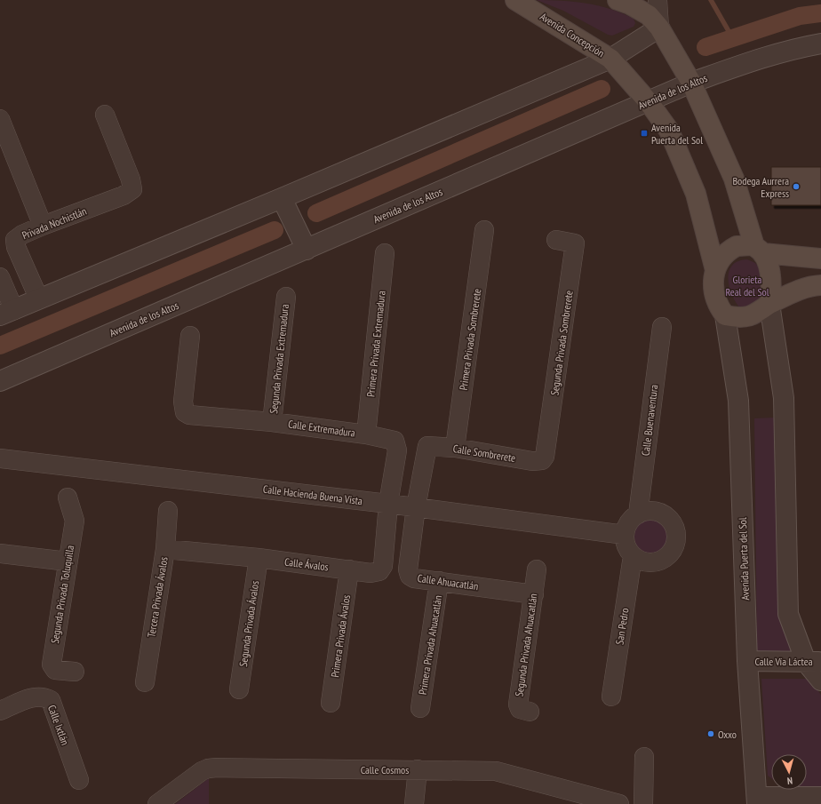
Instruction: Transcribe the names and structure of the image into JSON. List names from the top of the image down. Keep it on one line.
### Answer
{"streets":{"main road":["Avenida Concepción"],"street":["Avenida de los Altos","Privada Nochistlán","Primera Privada Sombrerete","Segunda Privada Sombrerete","Primera Privada Extremadura","Segunda Privada Extremadura","Calle Buenaventura","Calle Extremadura","Calle Sombrerete","Calle Hacienda Buena Vista","Avenida Puerta del Sol","Calle Ávalos","Calle Ahuacatlán","Segunda Privada Toluquilla","Tercera Privada Ávalos","Segunda Privada Ávalos","San Pedro","Primera Privada Ávalos","Primera Privada Ahuacatlán","Segunda Privada Ahuacatlán","Calle Vía Láctea","Calle Ixtlán","Calle Cosmos"]},"crossings":[["Primera Privada Sombrerete","Calle Sombrerete"],["Segunda Privada Sombrerete","Calle Sombrerete"],["Primera Privada Extremadura","Calle Extremadura"],["Segunda Privada Extremadura","Calle Extremadura"],["Calle Buenaventura","Calle Hacienda Buena Vista"],["Calle Buenaventura","San Pedro"],["Calle Extremadura","Calle Hacienda Buena Vista"],["Calle Extremadura","Calle Ávalos"],["Calle Sombrerete","Calle Hacienda Buena Vista"],["Calle Sombrerete","Calle Ahuacatlán"],["Calle Hacienda Buena Vista","Calle Ávalos"],["Calle Hacienda Buena Vista","Calle Ahuacatlán"],["Calle Hacienda Buena Vista","San Pedro"],["Avenida Puerta del Sol","Calle Vía Láctea"],["Calle Ávalos","Tercera Privada Ávalos"],["Calle Ávalos","Segunda Privada Ávalos"],["Calle Ávalos","Primera Privada Ávalos"],["Calle Ahuacatlán","Primera Privada Ahuacatlán"],["Calle Ahuacatlán","Segunda Privada Ahuacatlán"]],"parks":["Glorieta Real del Sol"],"places":{"transit":["Avenida Puerta del Sol"],"other":["Bodega Aurrera Express","Oxxo"]},"north":"bottom"}
